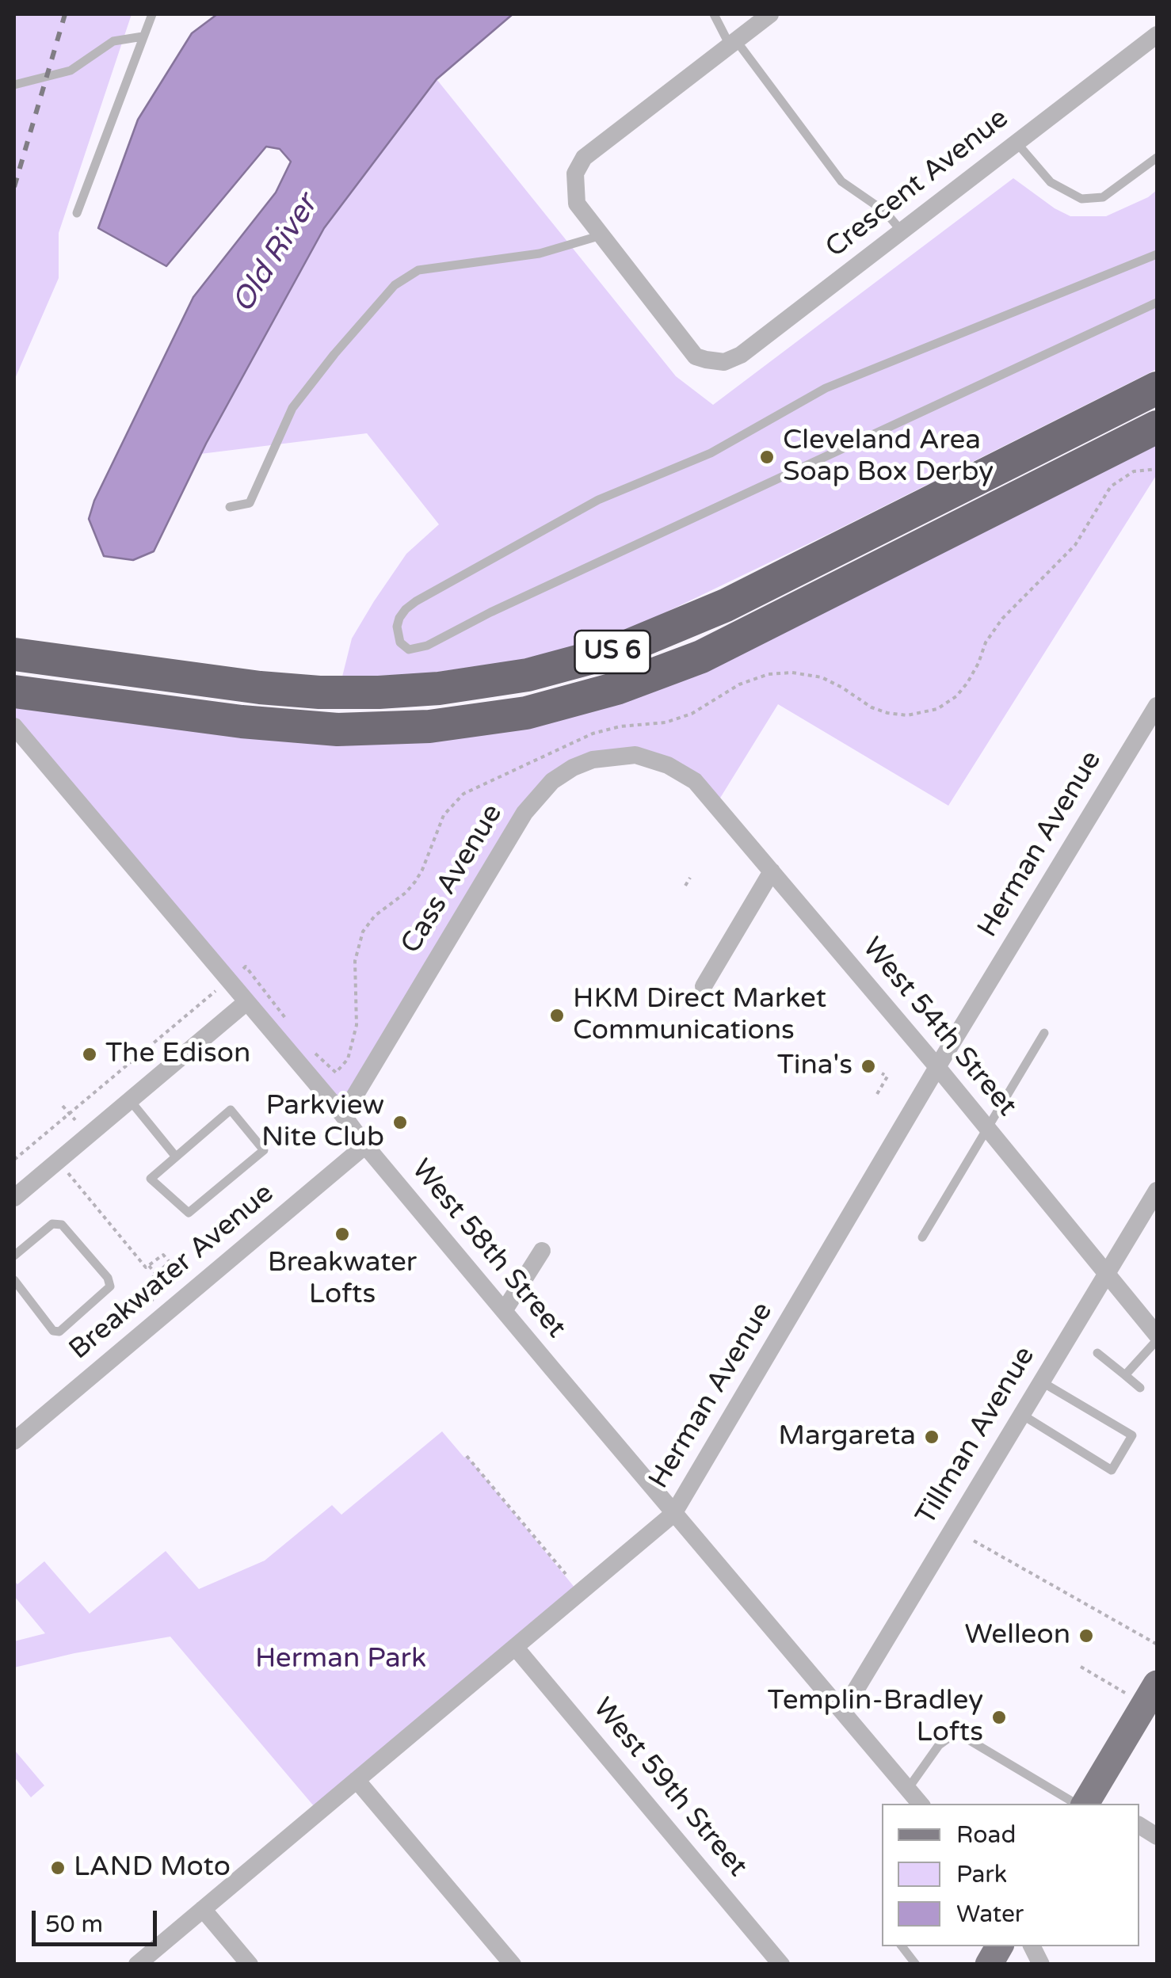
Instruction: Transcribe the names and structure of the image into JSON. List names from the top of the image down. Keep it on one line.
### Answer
{"streets":{"highway":["US 6"],"street":["Crescent Avenue","Herman Avenue","Cass Avenue","West 54th Street","West 58th Street","Breakwater Avenue","Tillman Avenue","West 59th Street"]},"crossings":[["Herman Avenue","West 54th Street"],["Herman Avenue","West 58th Street"],["Herman Avenue","West 59th Street"],["Cass Avenue","West 54th Street"],["Cass Avenue","West 58th Street"],["West 54th Street","Tillman Avenue"],["West 58th Street","Breakwater Avenue"],["West 58th Street","Tillman Avenue"]],"water":["Old River"],"parks":["Herman Park"],"places":["Cleveland Area Soap Box Derby","HKM Direct Market Communications","The Edison","Tina's","Parkview Nite Club","Breakwater Lofts","Margareta","Welleon","Templin-Bradley Lofts","LAND Moto"],"legend":["Road","Park","Water"],"scale_bar":"50 m"}
